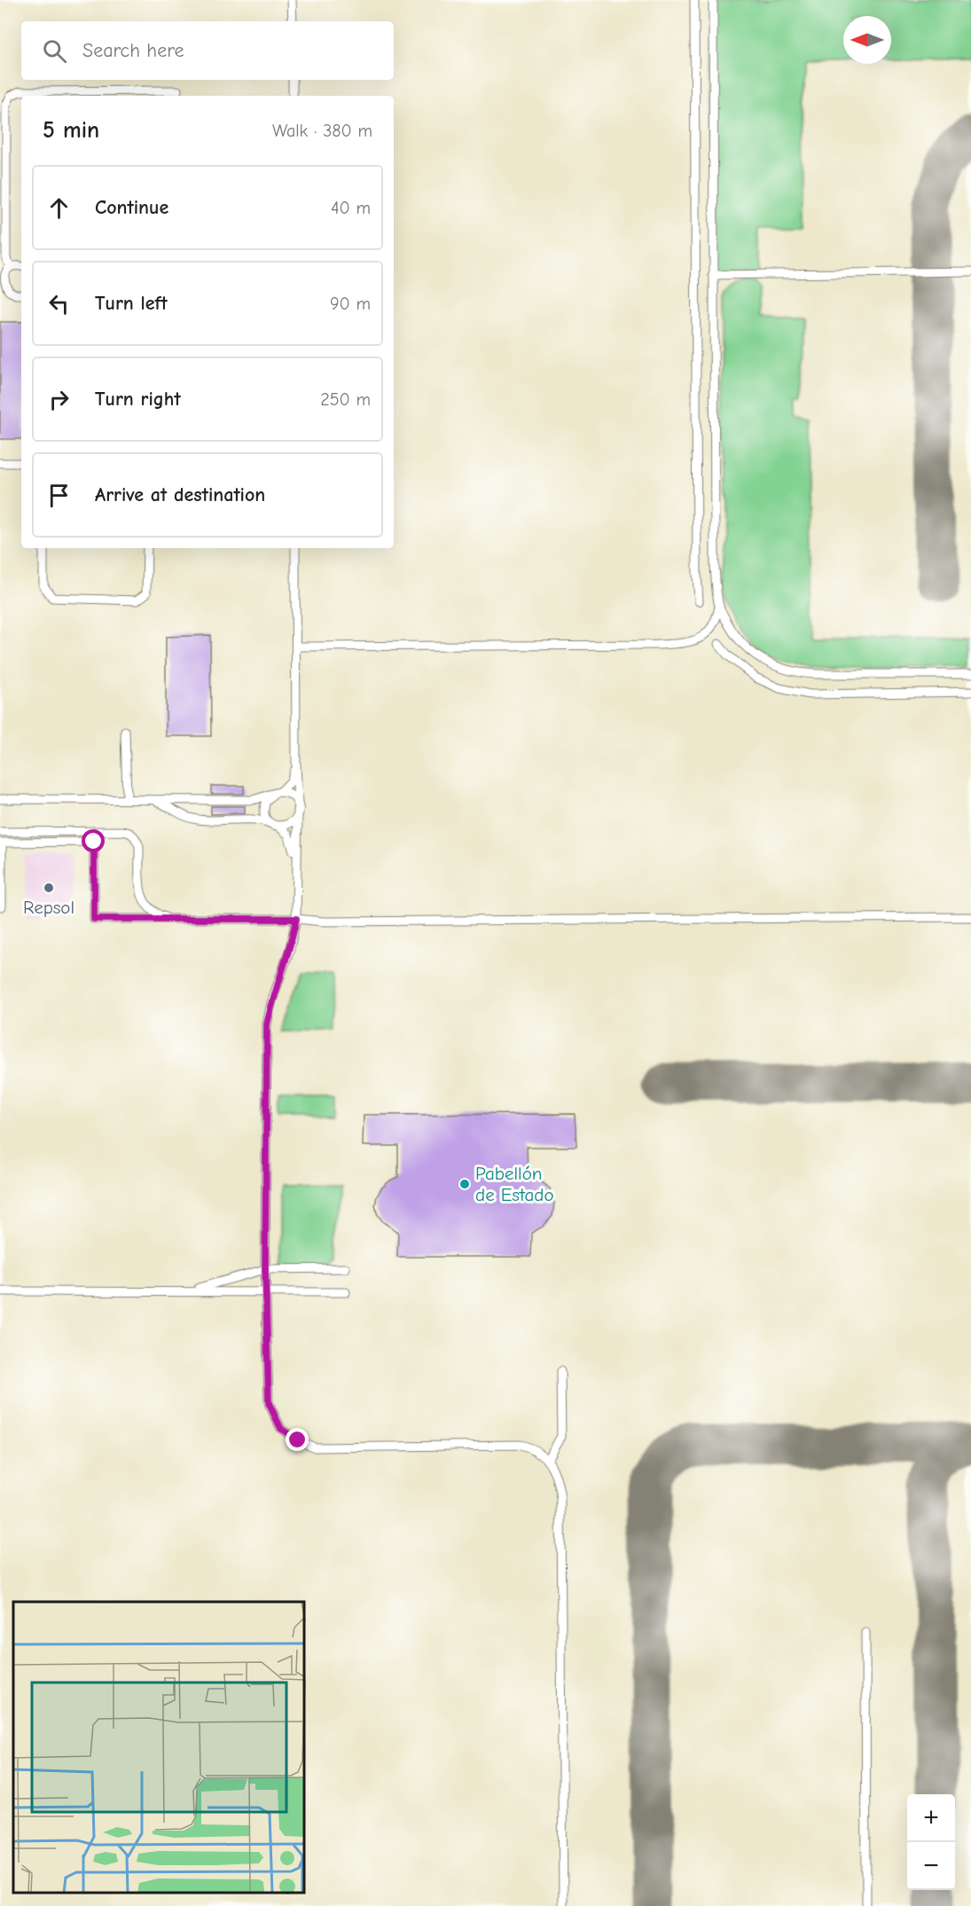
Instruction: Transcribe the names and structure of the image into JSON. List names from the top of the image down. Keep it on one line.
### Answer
{"places":["Repsol","Pabellón de Estado"],"north":"left","page":{"search":"Search here","heading":["5 min","Walk · 380 m"],"list":[["Continue","40 m"],["Turn left","90 m"],["Turn right","250 m"],"Arrive at destination"],"map_buttons":["+","−"]}}
